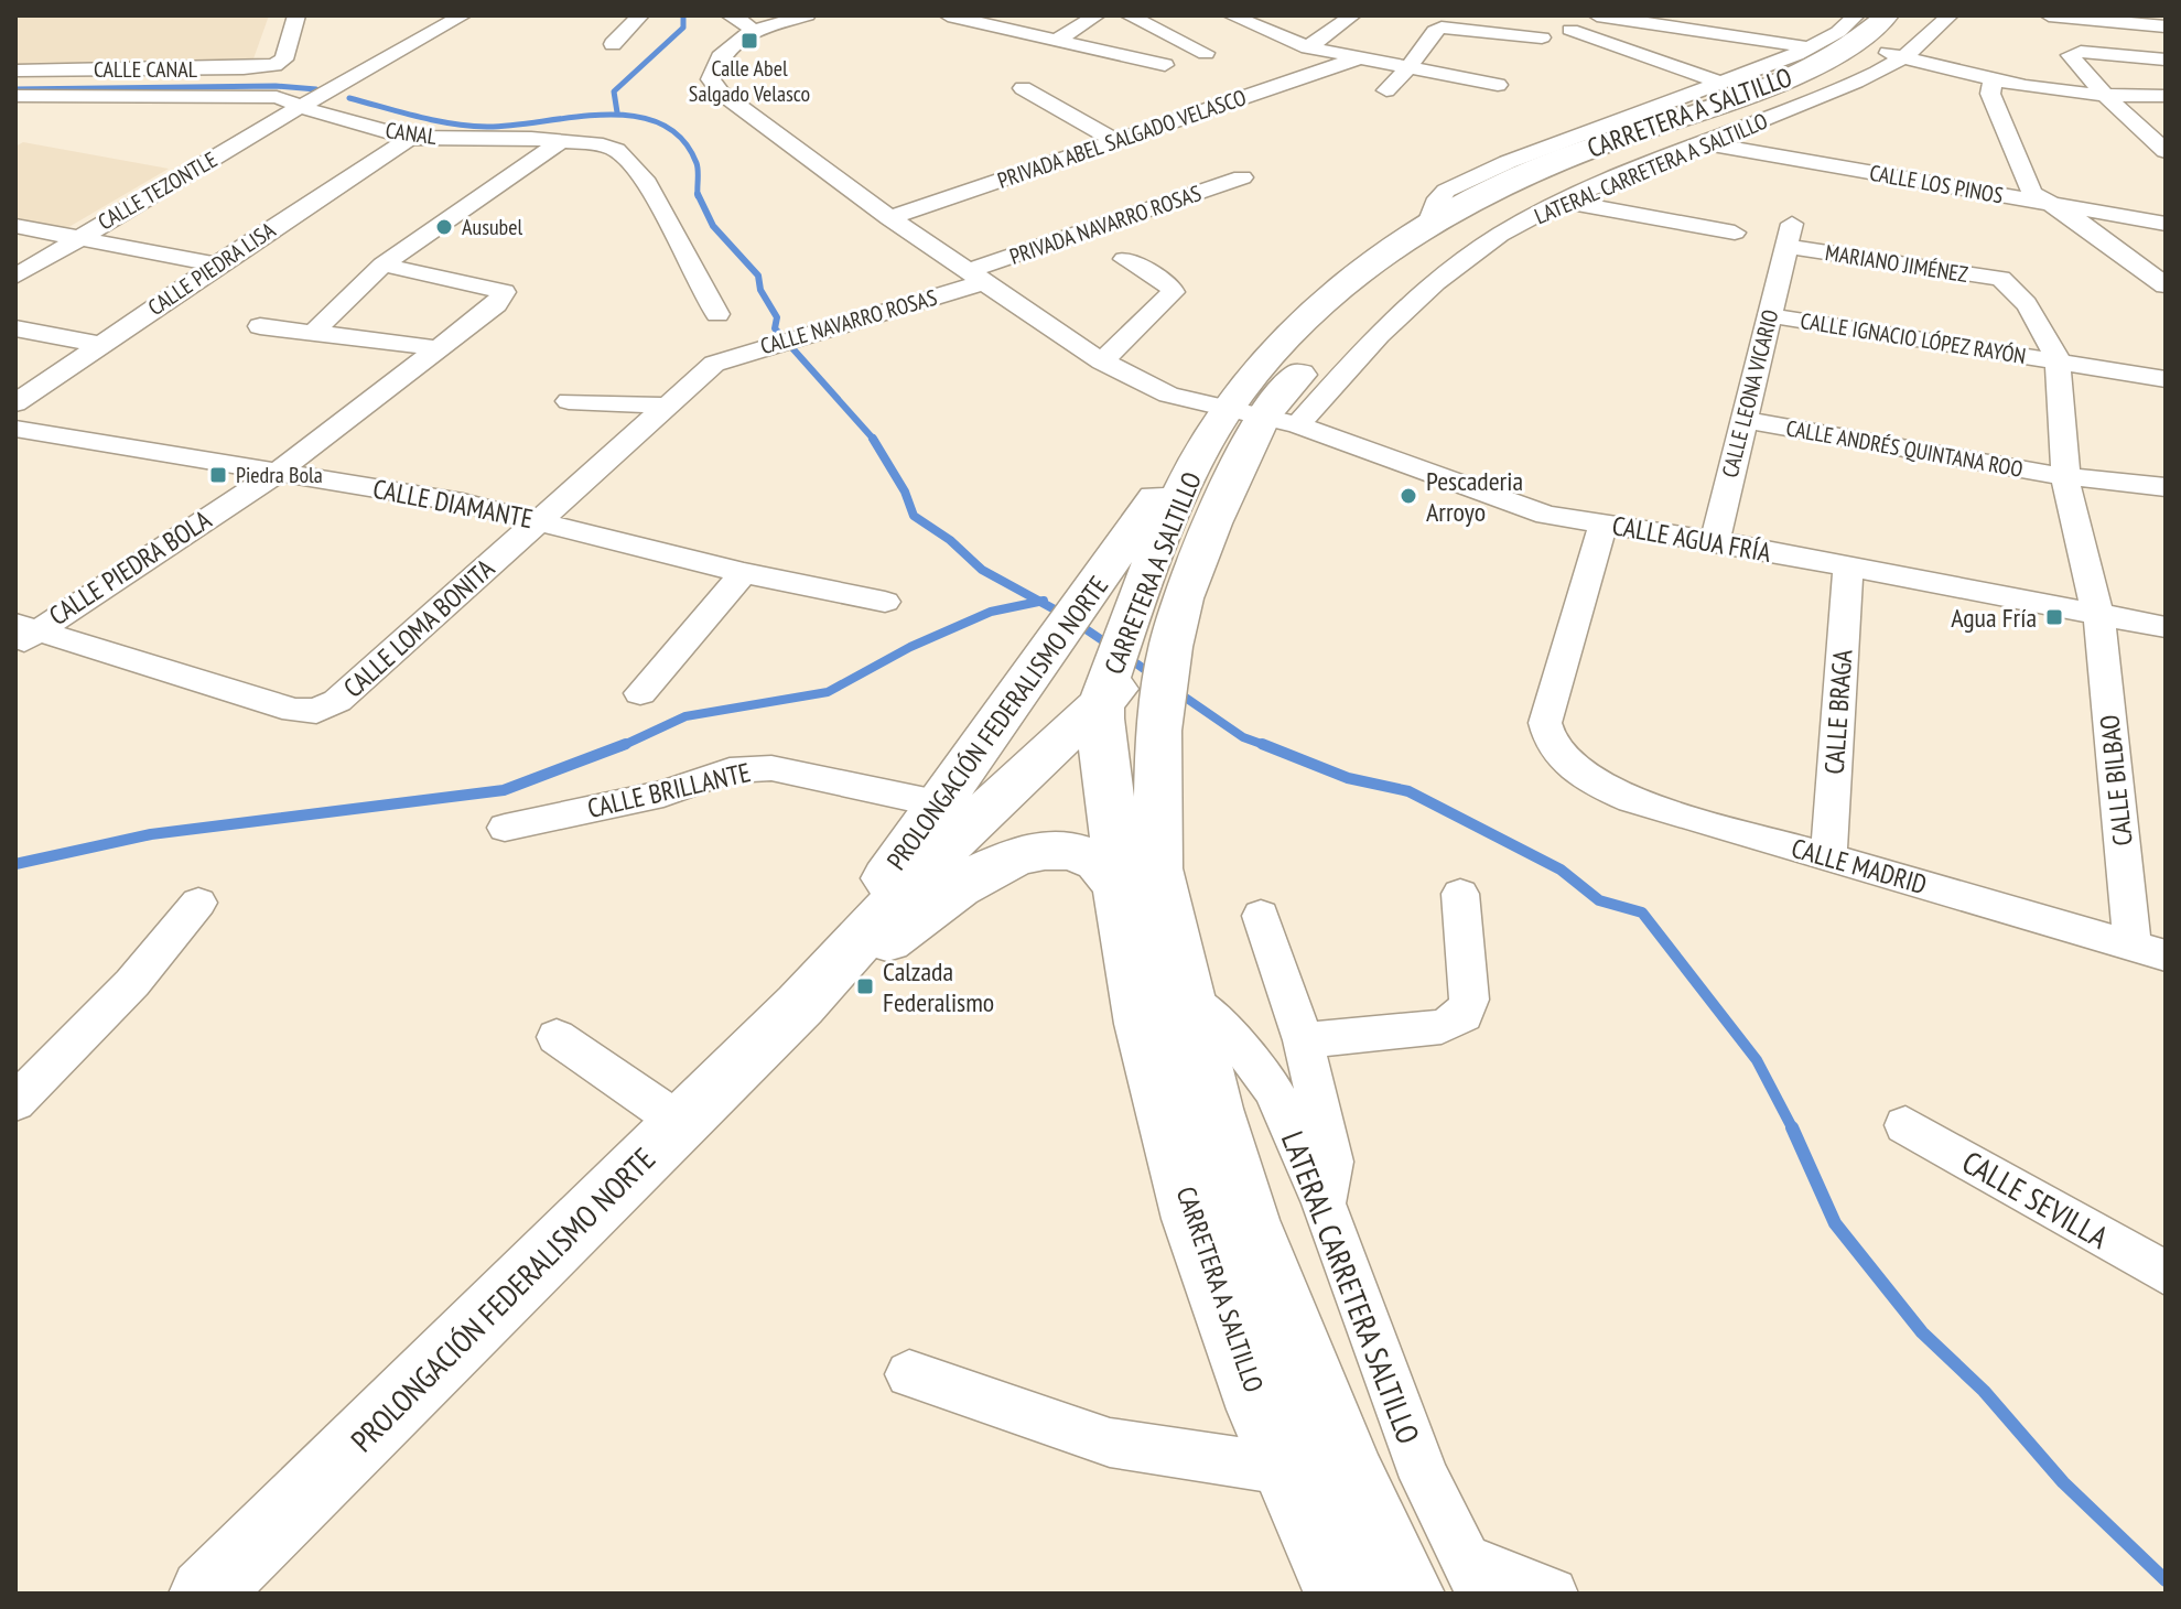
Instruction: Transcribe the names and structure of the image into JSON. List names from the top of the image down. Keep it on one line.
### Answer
{"streets":{"main road":["CARRETERA A SALTILLO","PROLONGACIÓN FEDERALISMO NORTE"],"street":["CALLE CANAL","CANAL","PRIVADA ABEL SALGADO VELASCO","LATERAL CARRETERA A SALTILLO","CALLE LOS PINOS","CALLE TEZONTLE","PRIVADA NAVARRO ROSAS","MARIANO JIMÉNEZ","CALLE PIEDRA LISA","CALLE NAVARRO ROSAS","CALLE IGNACIO LÓPEZ RAYÓN","CALLE LEONA VICARIO","CALLE ANDRÉS QUINTANA ROO","CALLE DIAMANTE","CALLE AGUA FRÍA","CALLE PIEDRA BOLA","CALLE LOMA BONITA","CALLE BRAGA","CALLE BILBAO","CALLE BRILLANTE","CALLE MADRID","CALLE SEVILLA","LATERAL CARRETERA SALTILLO"]},"crossings":[["CARRETERA A SALTILLO","LATERAL CARRETERA A SALTILLO"],["CARRETERA A SALTILLO","CALLE AGUA FRÍA"],["CARRETERA A SALTILLO","PROLONGACIÓN FEDERALISMO NORTE"],["CARRETERA A SALTILLO","LATERAL CARRETERA SALTILLO"],["CANAL","CALLE TEZONTLE"],["CANAL","CALLE PIEDRA LISA"],["LATERAL CARRETERA A SALTILLO","CALLE LOS PINOS"],["LATERAL CARRETERA A SALTILLO","CALLE AGUA FRÍA"],["PRIVADA NAVARRO ROSAS","CALLE NAVARRO ROSAS"],["MARIANO JIMÉNEZ","CALLE IGNACIO LÓPEZ RAYÓN"],["MARIANO JIMÉNEZ","CALLE LEONA VICARIO"],["MARIANO JIMÉNEZ","CALLE BILBAO"],["CALLE NAVARRO ROSAS","CALLE LOMA BONITA"],["CALLE IGNACIO LÓPEZ RAYÓN","CALLE LEONA VICARIO"],["CALLE IGNACIO LÓPEZ RAYÓN","CALLE BILBAO"],["CALLE LEONA VICARIO","CALLE ANDRÉS QUINTANA ROO"],["CALLE LEONA VICARIO","CALLE AGUA FRÍA"],["CALLE ANDRÉS QUINTANA ROO","CALLE BILBAO"],["CALLE DIAMANTE","CALLE PIEDRA BOLA"],["CALLE DIAMANTE","CALLE LOMA BONITA"],["CALLE AGUA FRÍA","CALLE BRAGA"],["CALLE AGUA FRÍA","CALLE BILBAO"],["CALLE AGUA FRÍA","CALLE MADRID"],["CALLE PIEDRA BOLA","CALLE LOMA BONITA"],["CALLE BRAGA","CALLE MADRID"],["PROLONGACIÓN FEDERALISMO NORTE","CALLE BRILLANTE"],["CALLE BILBAO","CALLE MADRID"]],"places":{"transit":["Calle Abel Salgado Velasco","Piedra Bola","Agua Fría","Calzada Federalismo"],"other":["Ausubel","Pescaderia Arroyo"]}}
